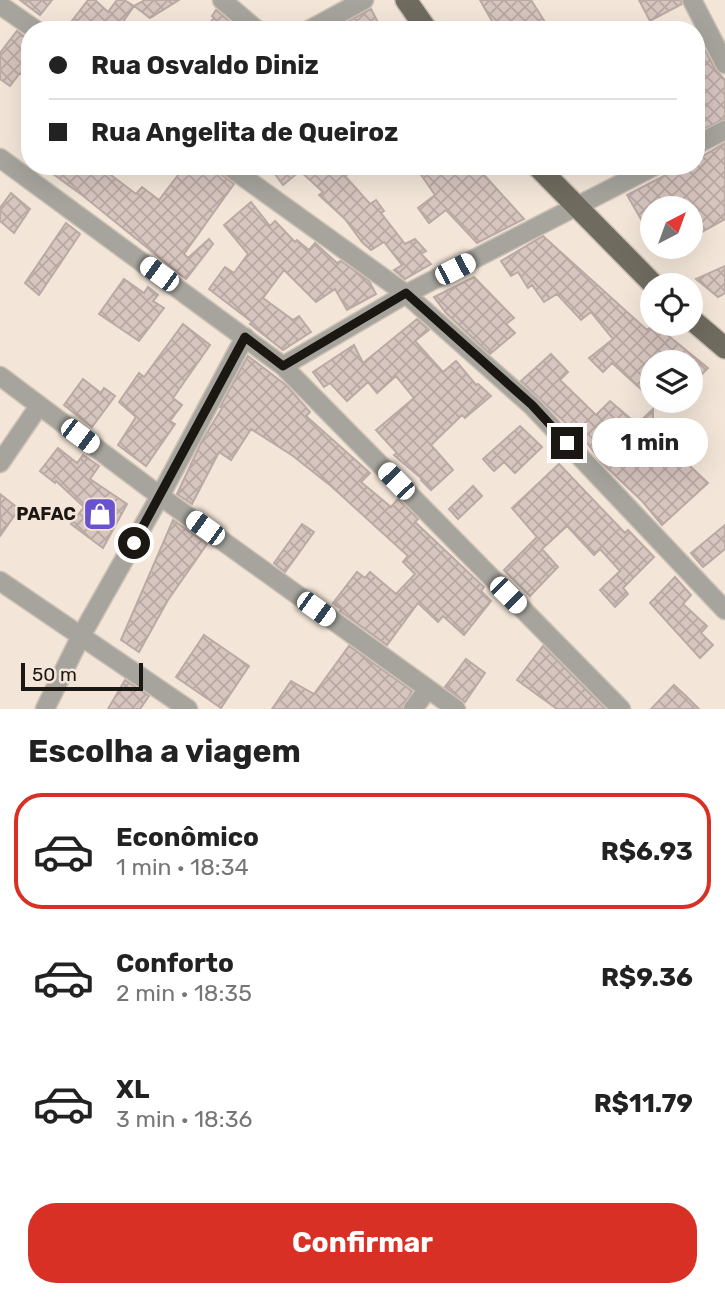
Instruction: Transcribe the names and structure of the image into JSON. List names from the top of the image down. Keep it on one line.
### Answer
{"places":{"shop":["PAFAC"]},"scale_bar":"50 m","north":"top right","page":{"banner":["Rua Osvaldo Diniz","Rua Angelita de Queiroz"],"bubble":"1 min","scale":"50 m","heading":"Escolha a viagem","list":[{"name":"Econômico","note":"1 min · 18:34","value":"R$6.93"},{"name":"Conforto","note":"2 min · 18:35","value":"R$9.36"},{"name":"XL","note":"3 min · 18:36","value":"R$11.79"}],"buttons":"Confirmar"}}
